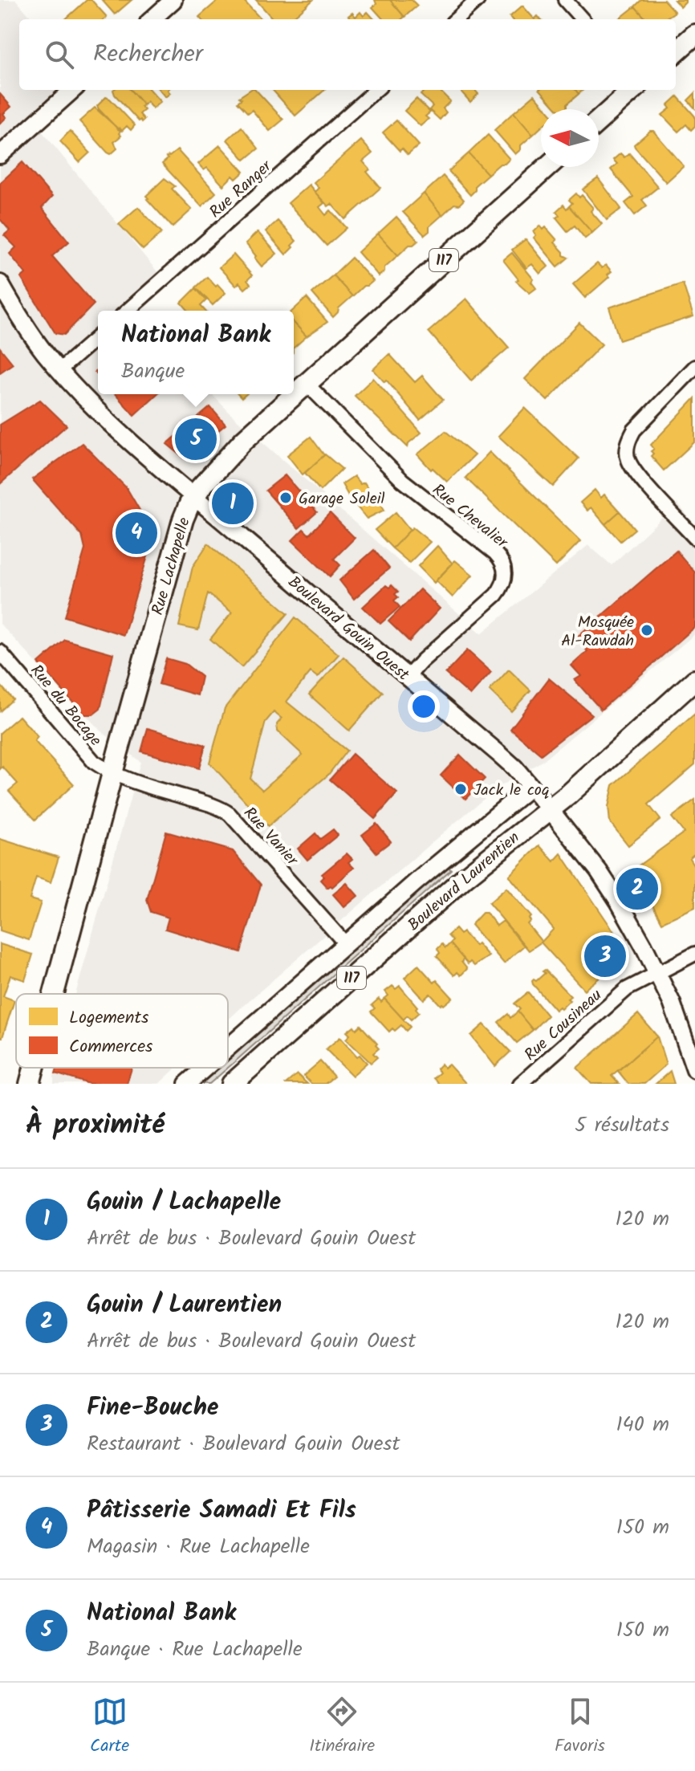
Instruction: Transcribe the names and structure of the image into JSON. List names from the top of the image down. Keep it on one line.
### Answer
{"streets":{"main road":["117","Rue Lachapelle","Boulevard Laurentien"],"street":["Rue Ranger","Rue Chevalier","Boulevard Gouin Ouest","Rue du Bocage","Rue Vanier","Rue Cousineau"]},"crossings":[["Rue Chevalier","Rue Lachapelle"],["Rue Chevalier","Boulevard Gouin Ouest"],["Rue Lachapelle","Boulevard Gouin Ouest"],["Rue Lachapelle","Rue du Bocage"],["Rue Lachapelle","Rue Vanier"],["Boulevard Gouin Ouest","Boulevard Laurentien"],["Boulevard Gouin Ouest","Rue Cousineau"],["Rue du Bocage","Rue Vanier"],["Rue Vanier","Boulevard Laurentien"]],"places":["Garage Soleil","Mosquée Al-Rawdah","Jack le coq"],"legend":["Logements","Commerces"],"north":"left","page":{"search":"Rechercher","popup":["National Bank","Banque"],"pins":["5","1","4","2","3"],"heading":["À proximité","5 résultats"],"list":[{"mark":"1","name":"Gouin / Lachapelle","note":"Arrêt de bus · Boulevard Gouin Ouest","value":"120 m"},{"mark":"2","name":"Gouin / Laurentien","note":"Arrêt de bus · Boulevard Gouin Ouest","value":"120 m"},{"mark":"3","name":"Fine-Bouche","note":"Restaurant · Boulevard Gouin Ouest","value":"140 m"},{"mark":"4","name":"Pâtisserie Samadi Et Fils","note":"Magasin · Rue Lachapelle","value":"150 m"},{"mark":"5","name":"National Bank","note":"Banque · Rue Lachapelle","value":"150 m"}],"nav":["Carte","Itinéraire","Favoris"]}}
